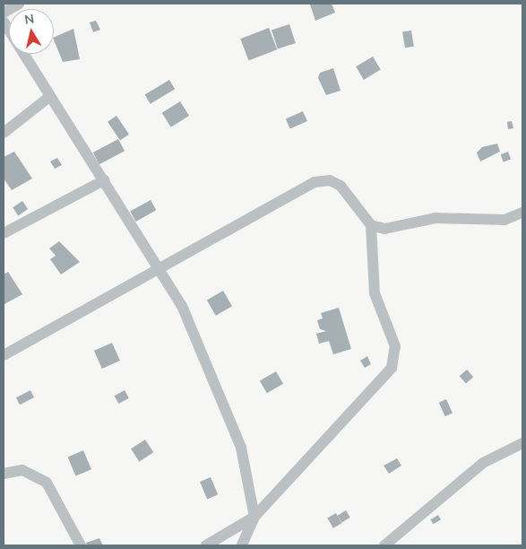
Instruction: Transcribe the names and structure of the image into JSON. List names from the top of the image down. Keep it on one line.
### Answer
{"north":"top"}
